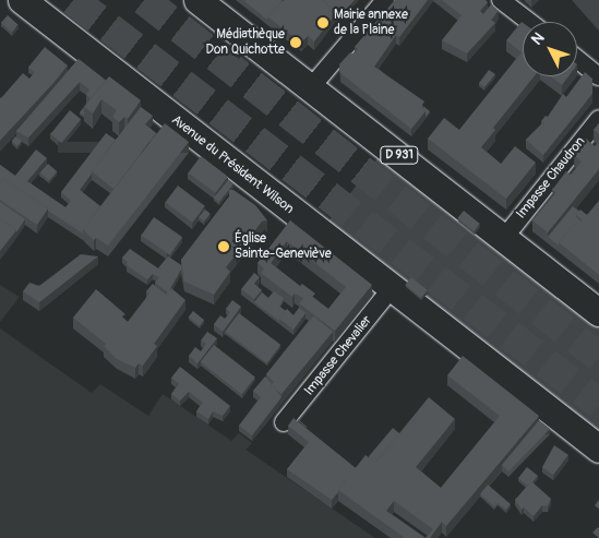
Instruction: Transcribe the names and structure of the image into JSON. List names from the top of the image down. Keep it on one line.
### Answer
{"streets":{"main road":["D 931","Avenue du Président Wilson"],"street":["Impasse Chaudron","Impasse Chevalier"]},"crossings":[["D 931","Impasse Chaudron"],["Avenue du Président Wilson","Impasse Chevalier"]],"places":["Mairie annexe de la Plaine","Médiathèque Don Quichotte","Église Sainte-Geneviève"],"north":"top left"}
